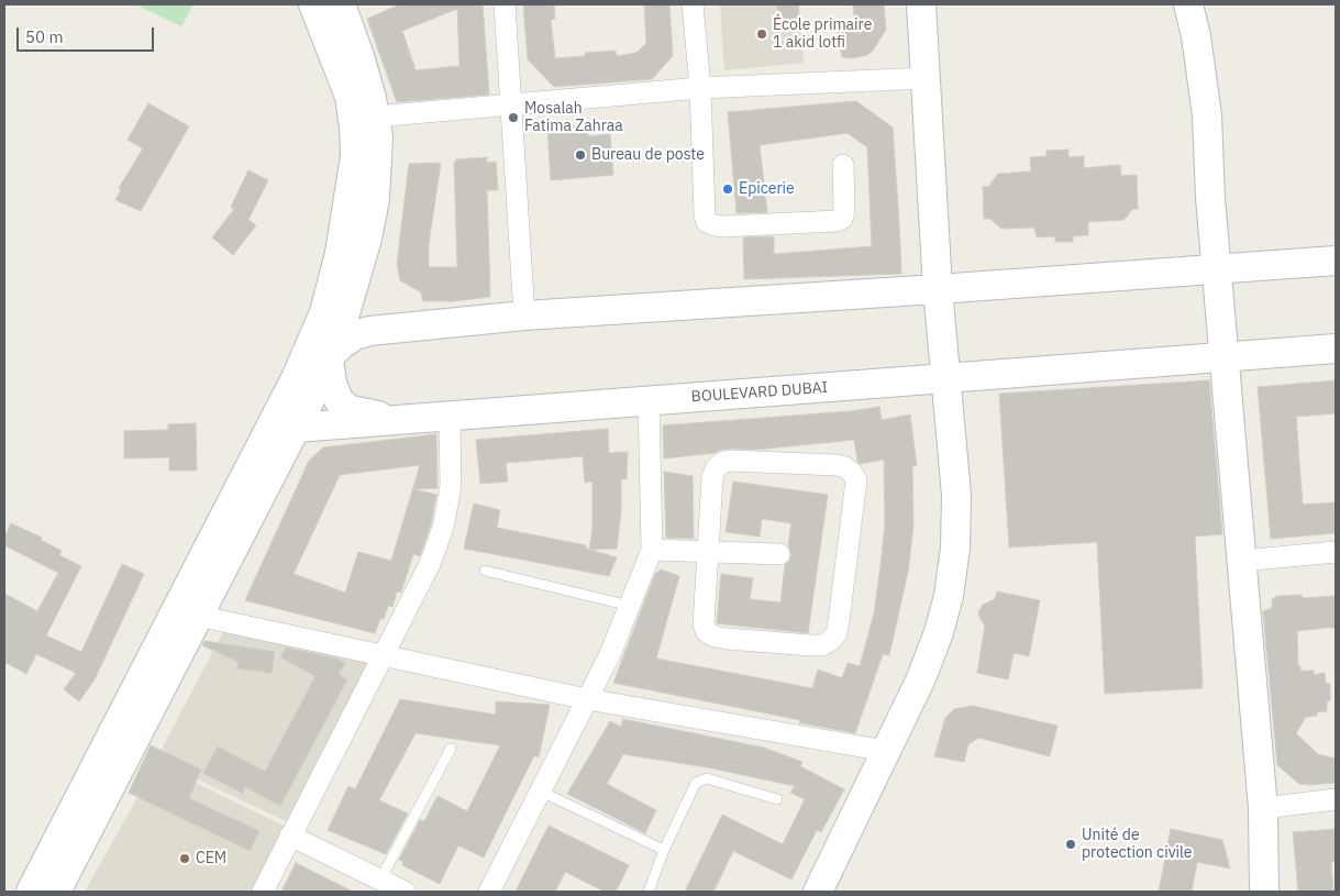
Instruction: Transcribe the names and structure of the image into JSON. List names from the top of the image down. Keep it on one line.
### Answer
{"streets":{"street":["BOULEVARD DUBAI"]},"places":["École primaire 1 akid lotfi","Mosalah Fatima Zahraa","Bureau de poste","Epicerie","Unité de protection civile","CEM"],"scale_bar":"50 m"}
